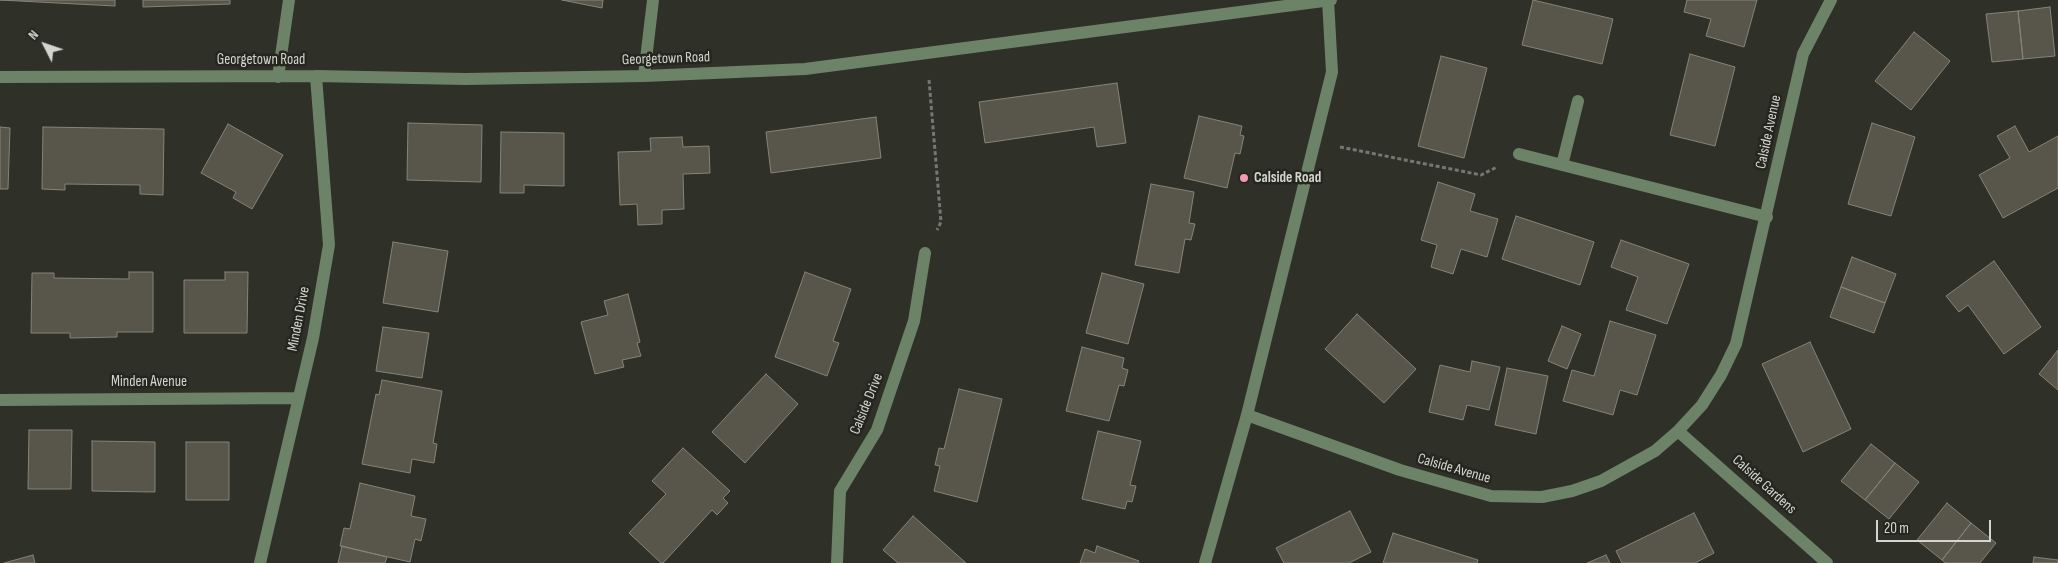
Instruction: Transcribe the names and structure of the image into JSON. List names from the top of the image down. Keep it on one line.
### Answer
{"streets":{"street":["Georgetown Road","Calside Avenue","Minden Drive","Minden Avenue","Calside Drive","Calside Gardens"]},"crossings":[["Georgetown Road","Minden Drive"],["Calside Avenue","Calside Gardens"],["Minden Drive","Minden Avenue"]],"places":["Calside Road"],"scale_bar":"20 m","north":"top left"}
